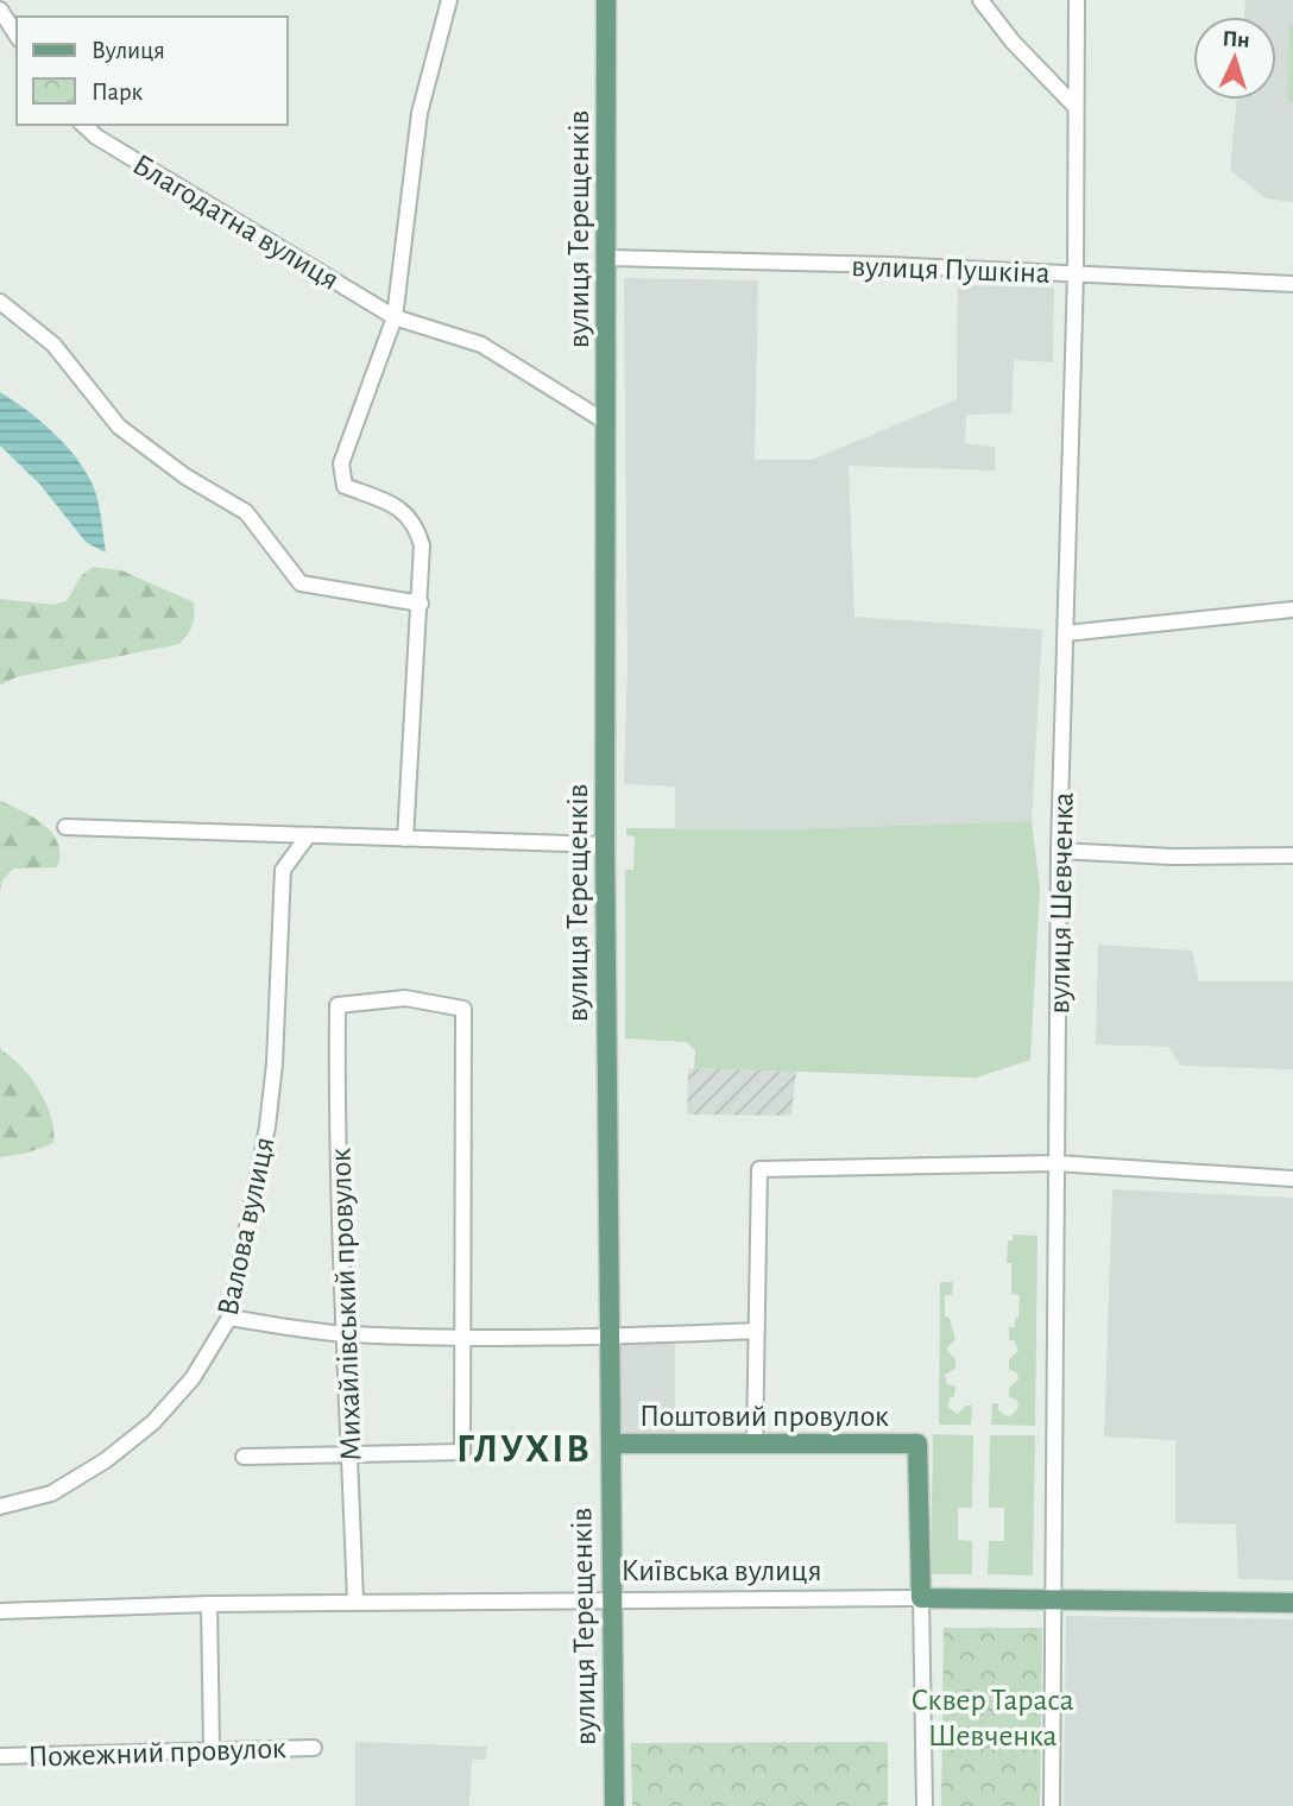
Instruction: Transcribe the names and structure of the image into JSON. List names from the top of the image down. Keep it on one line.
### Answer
{"streets":{"main road":["вулиця Терещенків","Поштовий провулок","Київська вулиця"],"street":["Благодатна вулиця","вулиця Пушкіна","вулиця Шевченка","Валова вулиця","Михайлівський провулок","Пожежний провулок"]},"crossings":[["Благодатна вулиця","вулиця Терещенків"],["вулиця Терещенків","вулиця Пушкіна"],["вулиця Терещенків","Поштовий провулок"],["вулиця Терещенків","Київська вулиця"],["вулиця Пушкіна","вулиця Шевченка"],["вулиця Шевченка","Київська вулиця"],["Михайлівський провулок","Київська вулиця"],["Поштовий провулок","Київська вулиця"]],"districts":["ГЛУХІВ"],"parks":["Сквер Тараса Шевченка"],"legend":["Вулиця","Парк"],"north":"top"}
